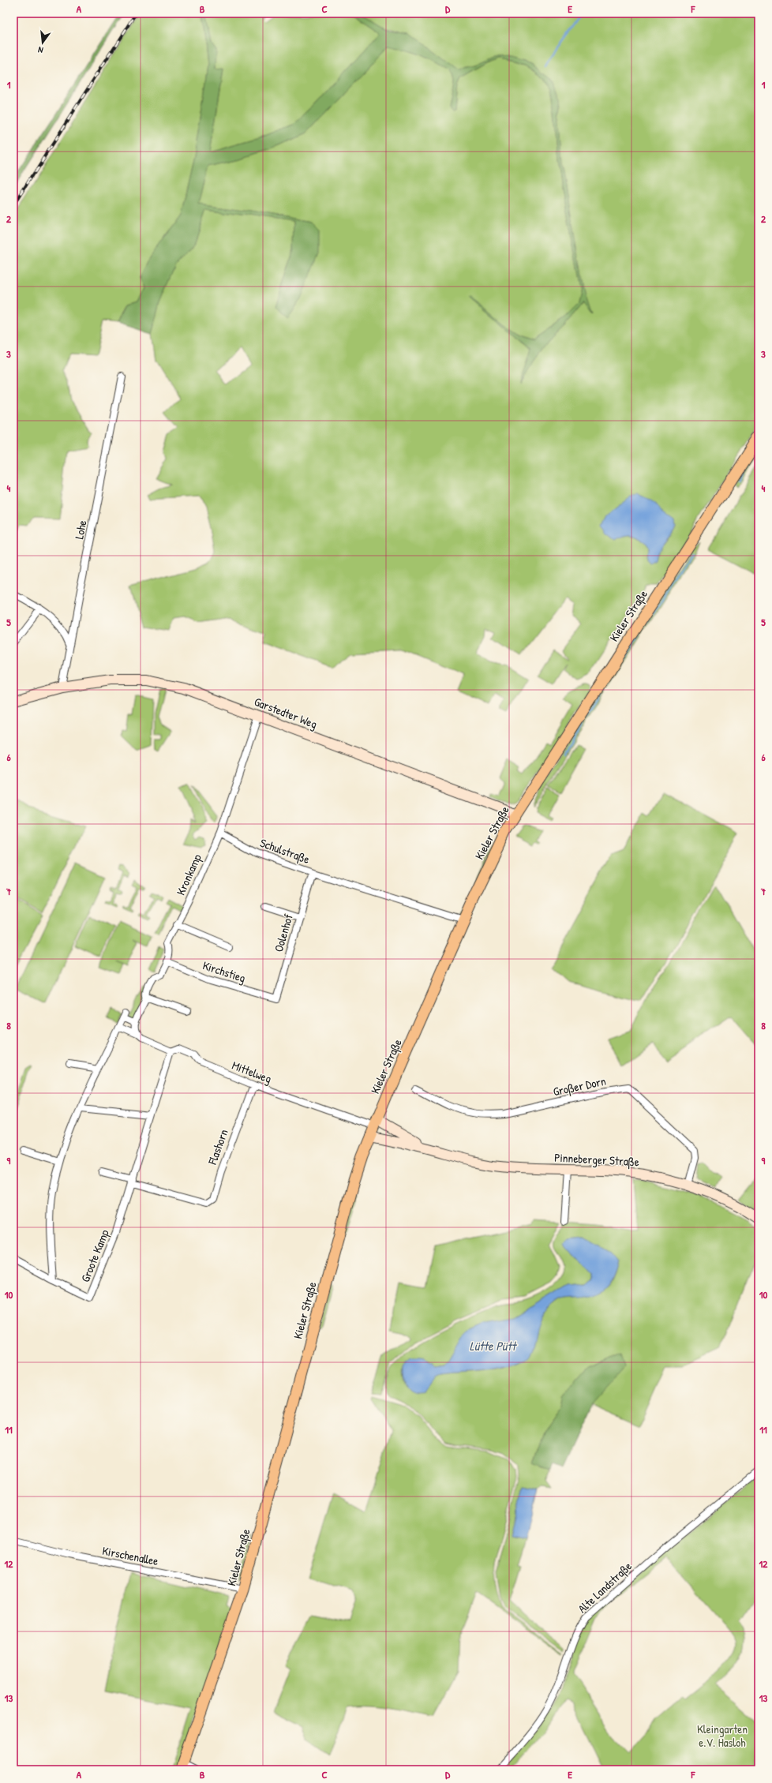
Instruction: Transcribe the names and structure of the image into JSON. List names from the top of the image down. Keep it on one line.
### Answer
{"streets":{"main road":["Kieler Straße","Garstedter Weg","Pinneberger Straße"],"street":["Lohe","Schulstraße","Kronkamp","Oolenhof","Kirchstieg","Mittelweg","Großer Dorn","Flashorn","Groote Kamp","Kirschenallee","Alte Landstraße"]},"crossings":[["Lohe","Garstedter Weg"],["Kieler Straße","Garstedter Weg"],["Kieler Straße","Schulstraße"],["Kieler Straße","Mittelweg"],["Kieler Straße","Pinneberger Straße"],["Kieler Straße","Kirschenallee"],["Schulstraße","Kronkamp"],["Schulstraße","Oolenhof"],["Kronkamp","Kirchstieg"],["Oolenhof","Kirchstieg"],["Mittelweg","Flashorn"],["Mittelweg","Pinneberger Straße"],["Mittelweg","Groote Kamp"],["Großer Dorn","Pinneberger Straße"],["Flashorn","Groote Kamp"]],"water":["Lütte Pütt"],"parks":["Kleingarten e.V. Hasloh"],"north":"bottom","grid":{"columns":["A","B","C","D","E","F"],"rows":["1","2","3","4","5","6","7","8","9","10","11","12","13"]}}
